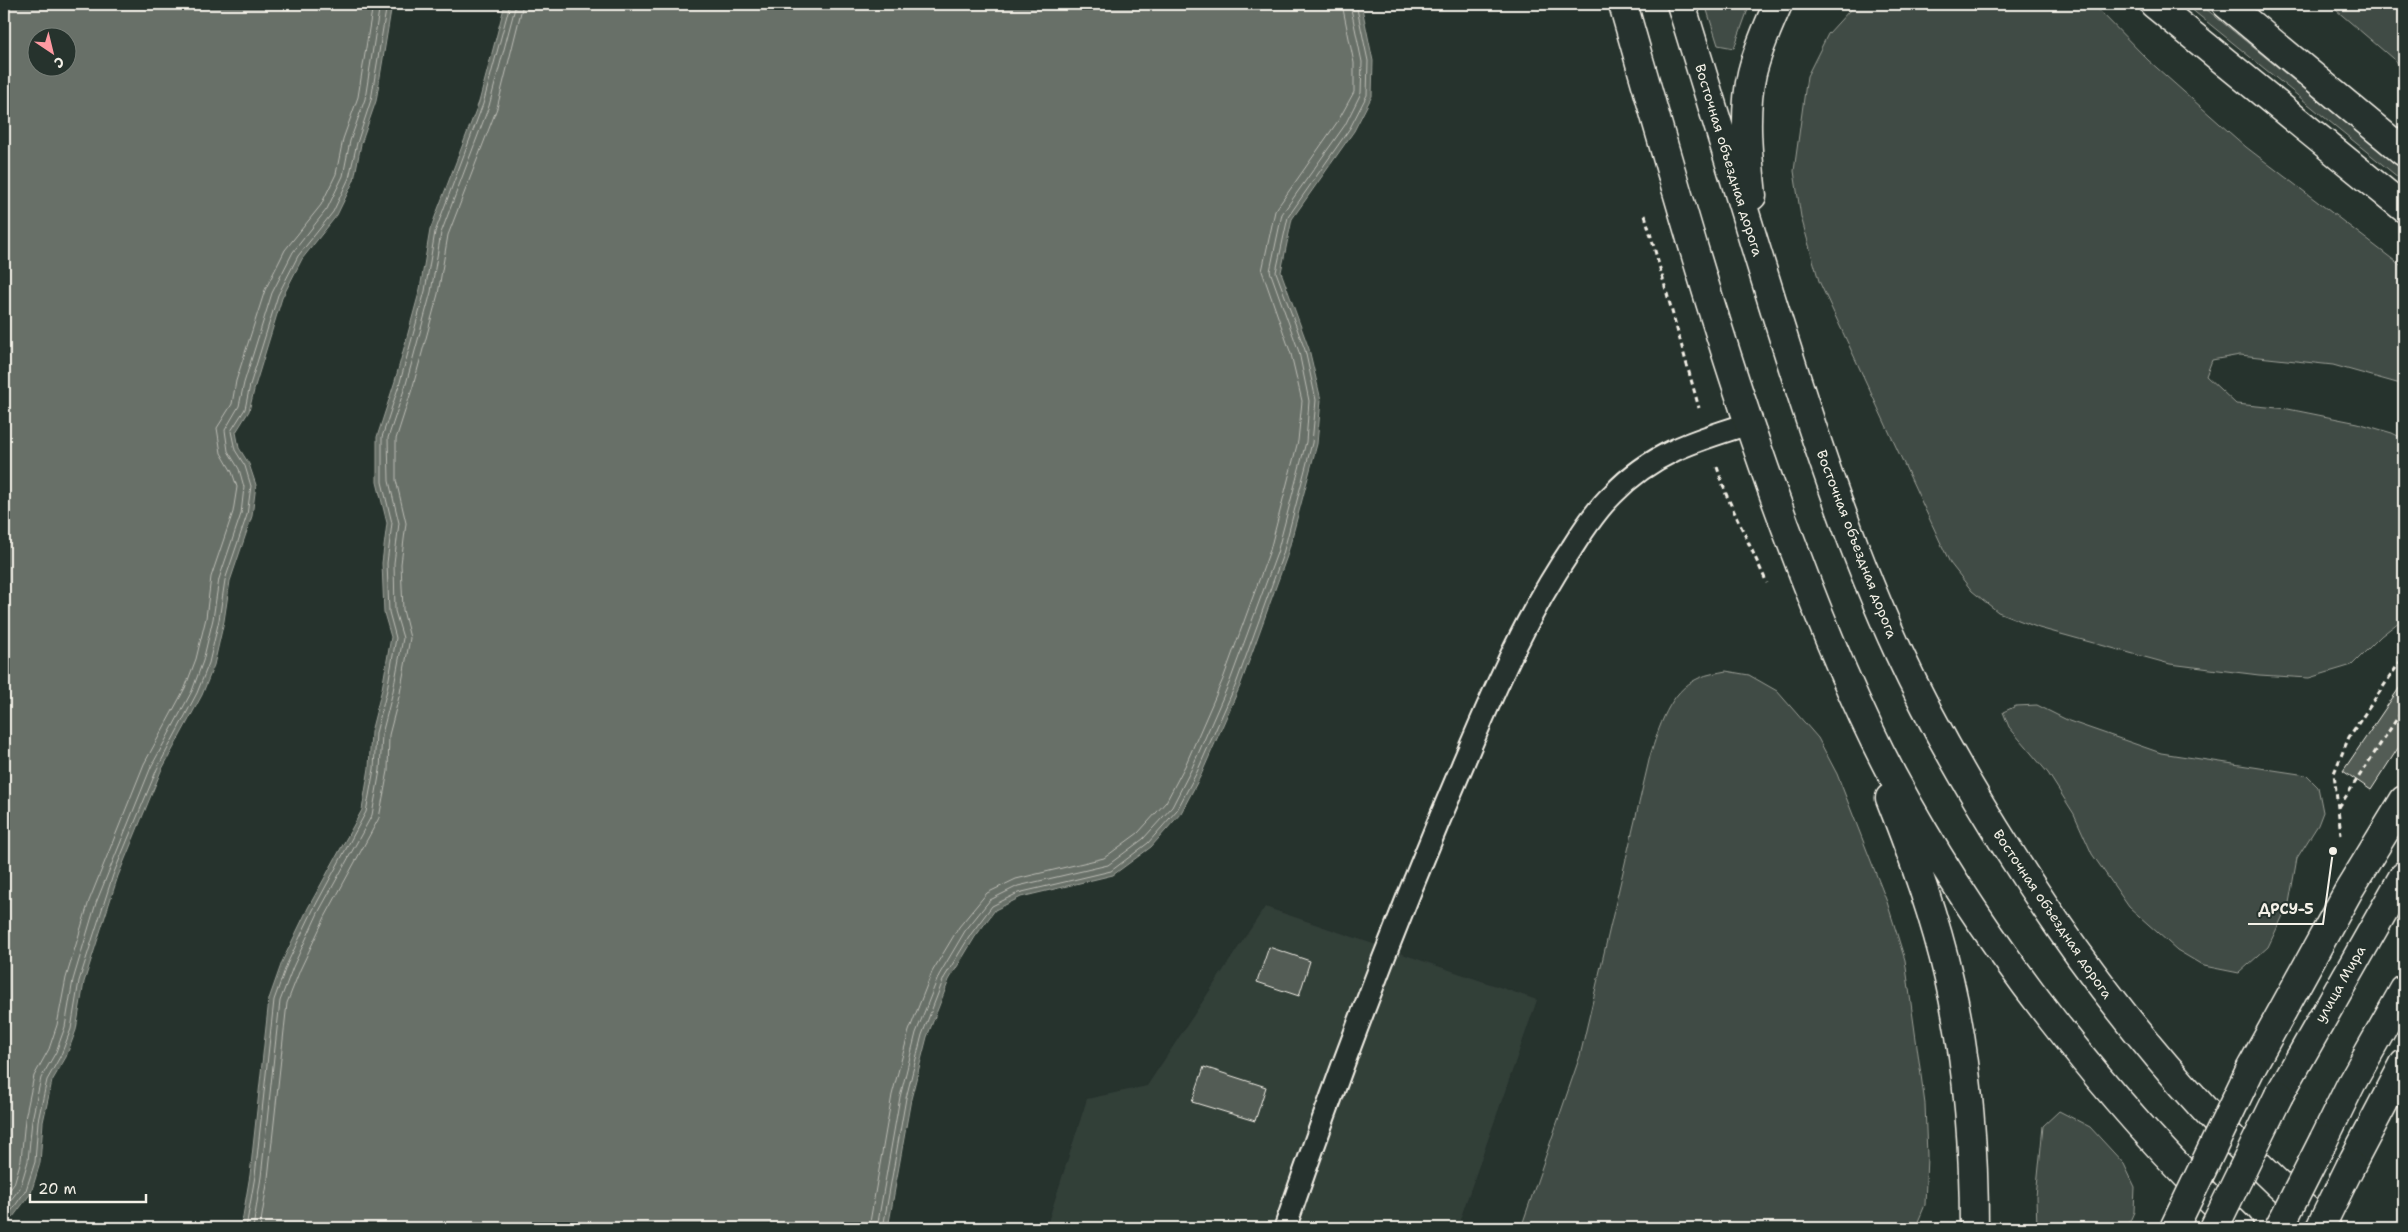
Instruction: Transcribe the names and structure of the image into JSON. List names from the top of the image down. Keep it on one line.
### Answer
{"streets":{"main road":["Восточная объездная дорога","улица Мира"]},"places":["ДРСУ-5"],"scale_bar":"20 m","north":"bottom right"}
